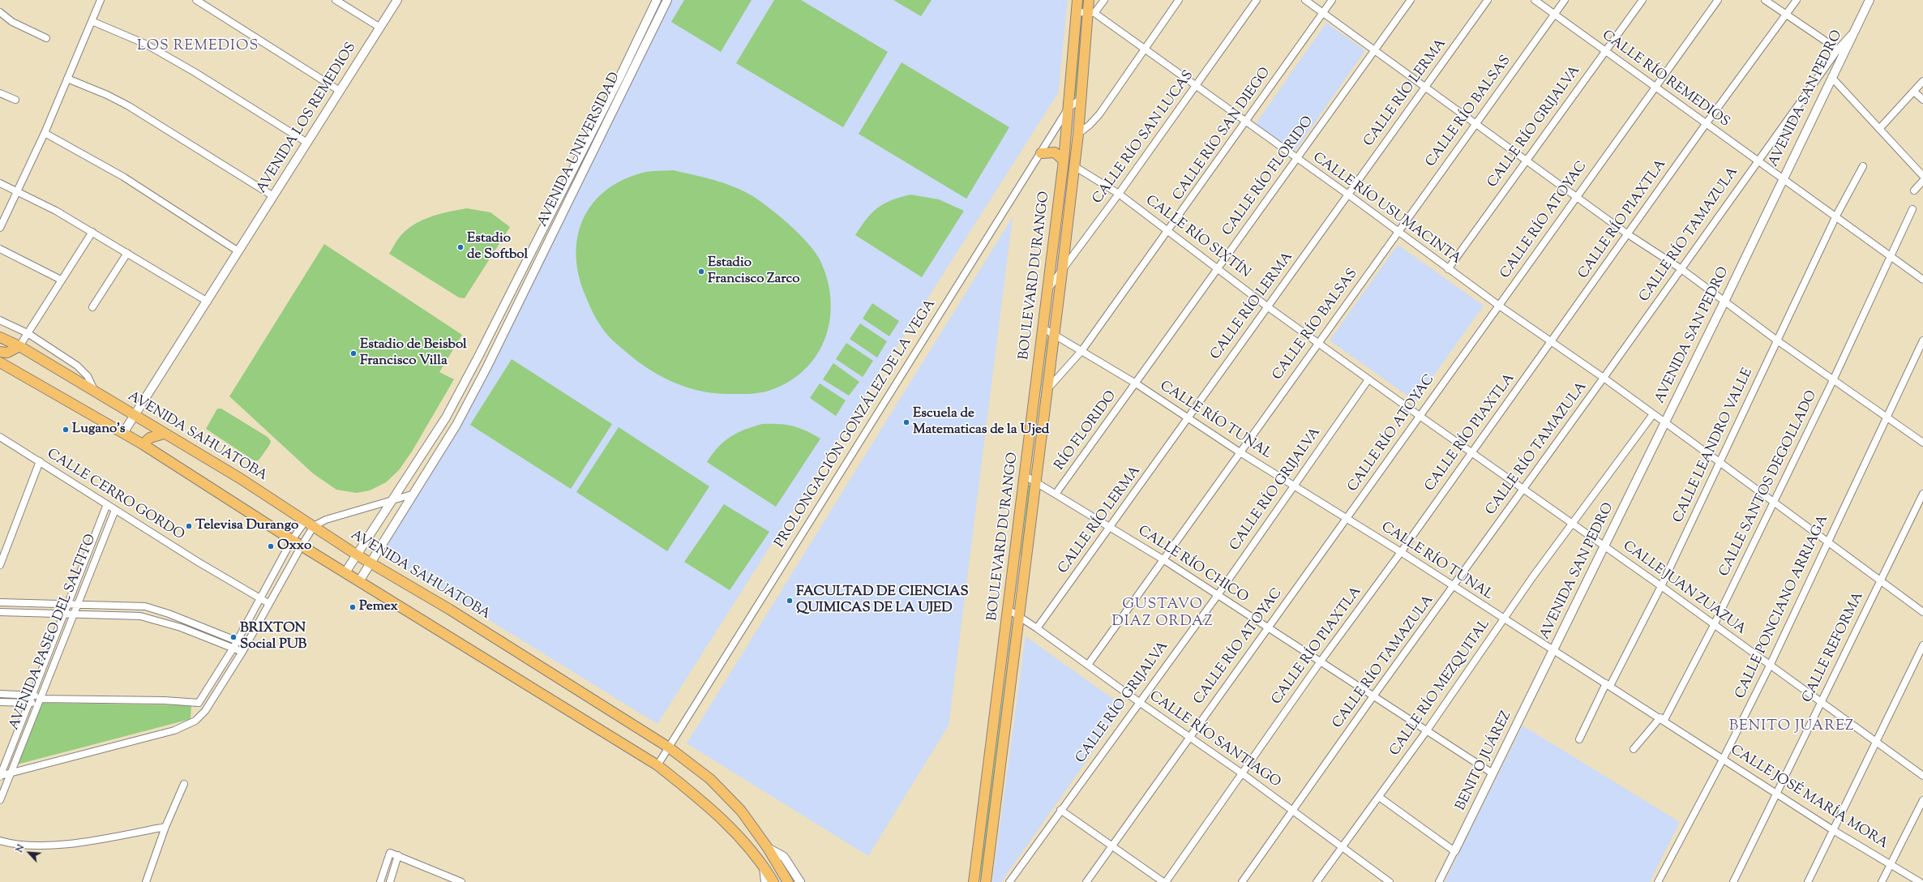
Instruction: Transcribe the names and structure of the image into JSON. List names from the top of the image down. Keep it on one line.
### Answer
{"streets":{"main road":["BOULEVARD DURANGO","AVENIDA SAHUATOBA"],"street":["CALLE RÍO REMEDIOS","CALLE RÍO LERMA","AVENIDA SAN PEDRO","CALLE RÍO BALSAS","AVENIDA LOS REMEDIOS","CALLE RÍO GRIJALVA","CALLE RÍO SAN DIEGO","CALLE RÍO SAN LUCAS","AVENIDA UNIVERSIDAD","CALLE RÍO FLORIDO","CALLE RÍO USUMACINTA","CALLE RÍO PIAXTLA","CALLE RÍO ATOYAC","CALLE RÍO TAMAZULA","CALLE RÍO SIXTÍN","CALLE RÍO TUNAL","PROLONGACIÓN GONZÁLEZ DE LA VEGA","RÍO FLORIDO","CALLE LEANDRO VALLE","CALLE SANTOS DEGOLLADO","CALLE CERRO GORDO","CALLE RÍO CHICO","CALLE JUAN ZUAZUA","CALLE PONCIANO ARRIAGA","AVENIDA PASEO DEL SALTITO","CALLE REFORMA","CALLE RÍO MEZQUITAL","CALLE RÍO SANTIAGO","BENITO JUÁREZ","CALLE JOSÉ MARÍA MORA"]},"crossings":[["CALLE RÍO REMEDIOS","AVENIDA SAN PEDRO"],["CALLE RÍO REMEDIOS","CALLE RÍO BALSAS"],["CALLE RÍO REMEDIOS","CALLE RÍO GRIJALVA"],["CALLE RÍO REMEDIOS","CALLE RÍO PIAXTLA"],["CALLE RÍO REMEDIOS","CALLE RÍO ATOYAC"],["CALLE RÍO REMEDIOS","CALLE RÍO TAMAZULA"],["CALLE RÍO REMEDIOS","CALLE LEANDRO VALLE"],["CALLE RÍO REMEDIOS","CALLE SANTOS DEGOLLADO"],["CALLE RÍO LERMA","CALLE RÍO USUMACINTA"],["CALLE RÍO LERMA","CALLE RÍO SIXTÍN"],["CALLE RÍO LERMA","CALLE RÍO TUNAL"],["CALLE RÍO LERMA","CALLE RÍO CHICO"],["CALLE RÍO LERMA","CALLE RÍO SANTIAGO"],["AVENIDA SAN PEDRO","CALLE RÍO USUMACINTA"],["AVENIDA SAN PEDRO","CALLE RÍO TAMAZULA"],["AVENIDA SAN PEDRO","CALLE RÍO SIXTÍN"],["AVENIDA SAN PEDRO","CALLE RÍO TUNAL"],["AVENIDA SAN PEDRO","CALLE JUAN ZUAZUA"],["AVENIDA SAN PEDRO","BENITO JUÁREZ"],["AVENIDA SAN PEDRO","CALLE JOSÉ MARÍA MORA"],["CALLE RÍO BALSAS","CALLE RÍO USUMACINTA"],["CALLE RÍO BALSAS","CALLE RÍO SIXTÍN"],["CALLE RÍO BALSAS","CALLE RÍO TUNAL"],["CALLE RÍO BALSAS","CALLE RÍO CHICO"],["CALLE RÍO BALSAS","CALLE RÍO SANTIAGO"],["AVENIDA LOS REMEDIOS","AVENIDA SAHUATOBA"],["CALLE RÍO GRIJALVA","CALLE RÍO USUMACINTA"],["CALLE RÍO GRIJALVA","CALLE RÍO SIXTÍN"],["CALLE RÍO GRIJALVA","CALLE RÍO TUNAL"],["CALLE RÍO GRIJALVA","CALLE RÍO CHICO"],["CALLE RÍO GRIJALVA","CALLE RÍO SANTIAGO"],["CALLE RÍO SAN DIEGO","CALLE RÍO USUMACINTA"],["CALLE RÍO SAN DIEGO","CALLE RÍO SIXTÍN"],["CALLE RÍO SAN DIEGO","BOULEVARD DURANGO"],["CALLE RÍO SAN DIEGO","CALLE RÍO TUNAL"],["CALLE RÍO SAN LUCAS","CALLE RÍO USUMACINTA"],["CALLE RÍO SAN LUCAS","CALLE RÍO SIXTÍN"],["CALLE RÍO SAN LUCAS","BOULEVARD DURANGO"],["AVENIDA UNIVERSIDAD","AVENIDA SAHUATOBA"],["CALLE RÍO FLORIDO","CALLE RÍO USUMACINTA"],["CALLE RÍO FLORIDO","CALLE RÍO SIXTÍN"],["CALLE RÍO FLORIDO","CALLE RÍO TUNAL"],["CALLE RÍO FLORIDO","RÍO FLORIDO"],["CALLE RÍO USUMACINTA","CALLE RÍO PIAXTLA"],["CALLE RÍO USUMACINTA","CALLE RÍO ATOYAC"],["CALLE RÍO USUMACINTA","CALLE RÍO TAMAZULA"],["CALLE RÍO USUMACINTA","BOULEVARD DURANGO"],["CALLE RÍO USUMACINTA","CALLE LEANDRO VALLE"],["CALLE RÍO USUMACINTA","CALLE SANTOS DEGOLLADO"],["CALLE RÍO USUMACINTA","CALLE PONCIANO ARRIAGA"],["CALLE RÍO USUMACINTA","CALLE REFORMA"],["CALLE RÍO USUMACINTA","CALLE RÍO MEZQUITAL"],["CALLE RÍO PIAXTLA","CALLE RÍO SIXTÍN"],["CALLE RÍO PIAXTLA","CALLE RÍO TUNAL"],["CALLE RÍO PIAXTLA","CALLE RÍO CHICO"],["CALLE RÍO PIAXTLA","CALLE RÍO SANTIAGO"],["CALLE RÍO ATOYAC","CALLE RÍO SIXTÍN"],["CALLE RÍO ATOYAC","CALLE RÍO TUNAL"],["CALLE RÍO ATOYAC","CALLE RÍO CHICO"],["CALLE RÍO ATOYAC","CALLE RÍO SANTIAGO"],["CALLE RÍO TAMAZULA","CALLE RÍO SIXTÍN"],["CALLE RÍO TAMAZULA","CALLE RÍO TUNAL"],["CALLE RÍO TAMAZULA","CALLE RÍO CHICO"],["CALLE RÍO TAMAZULA","CALLE RÍO SANTIAGO"],["CALLE RÍO SIXTÍN","BOULEVARD DURANGO"],["CALLE RÍO SIXTÍN","CALLE JUAN ZUAZUA"],["CALLE RÍO SIXTÍN","CALLE RÍO MEZQUITAL"],["BOULEVARD DURANGO","CALLE RÍO TUNAL"],["BOULEVARD DURANGO","PROLONGACIÓN GONZÁLEZ DE LA VEGA"],["BOULEVARD DURANGO","CALLE RÍO CHICO"],["BOULEVARD DURANGO","CALLE RÍO SANTIAGO"],["CALLE RÍO TUNAL","RÍO FLORIDO"],["CALLE RÍO TUNAL","CALLE RÍO MEZQUITAL"],["CALLE RÍO TUNAL","BENITO JUÁREZ"],["CALLE RÍO TUNAL","CALLE JOSÉ MARÍA MORA"],["PROLONGACIÓN GONZÁLEZ DE LA VEGA","AVENIDA SAHUATOBA"],["RÍO FLORIDO","CALLE RÍO CHICO"],["CALLE LEANDRO VALLE","CALLE JUAN ZUAZUA"],["CALLE LEANDRO VALLE","CALLE JOSÉ MARÍA MORA"],["CALLE SANTOS DEGOLLADO","CALLE JUAN ZUAZUA"],["CALLE SANTOS DEGOLLADO","CALLE JOSÉ MARÍA MORA"],["CALLE CERRO GORDO","AVENIDA PASEO DEL SALTITO"],["CALLE RÍO CHICO","CALLE RÍO MEZQUITAL"],["CALLE RÍO CHICO","BENITO JUÁREZ"],["CALLE JUAN ZUAZUA","CALLE PONCIANO ARRIAGA"],["CALLE JUAN ZUAZUA","CALLE REFORMA"],["CALLE PONCIANO ARRIAGA","CALLE JOSÉ MARÍA MORA"],["CALLE REFORMA","CALLE JOSÉ MARÍA MORA"],["CALLE RÍO MEZQUITAL","CALLE RÍO SANTIAGO"],["BENITO JUÁREZ","CALLE JOSÉ MARÍA MORA"]],"districts":["LOS REMEDIOS","GUSTAVO DIAZ ORDAZ","BENITO JUAREZ"],"places":["Estadio de Softbol","Estadio Francisco Zarco","Estadio de Beisbol Francisco Villa","Escuela de Matematicas de la Ujed","Lugano's","Televisa Durango","Oxxo","FACULTAD DE CIENCIAS QUIMICAS DE LA UJED","Pemex","BRIXTON Social PUB"],"north":"top left"}
